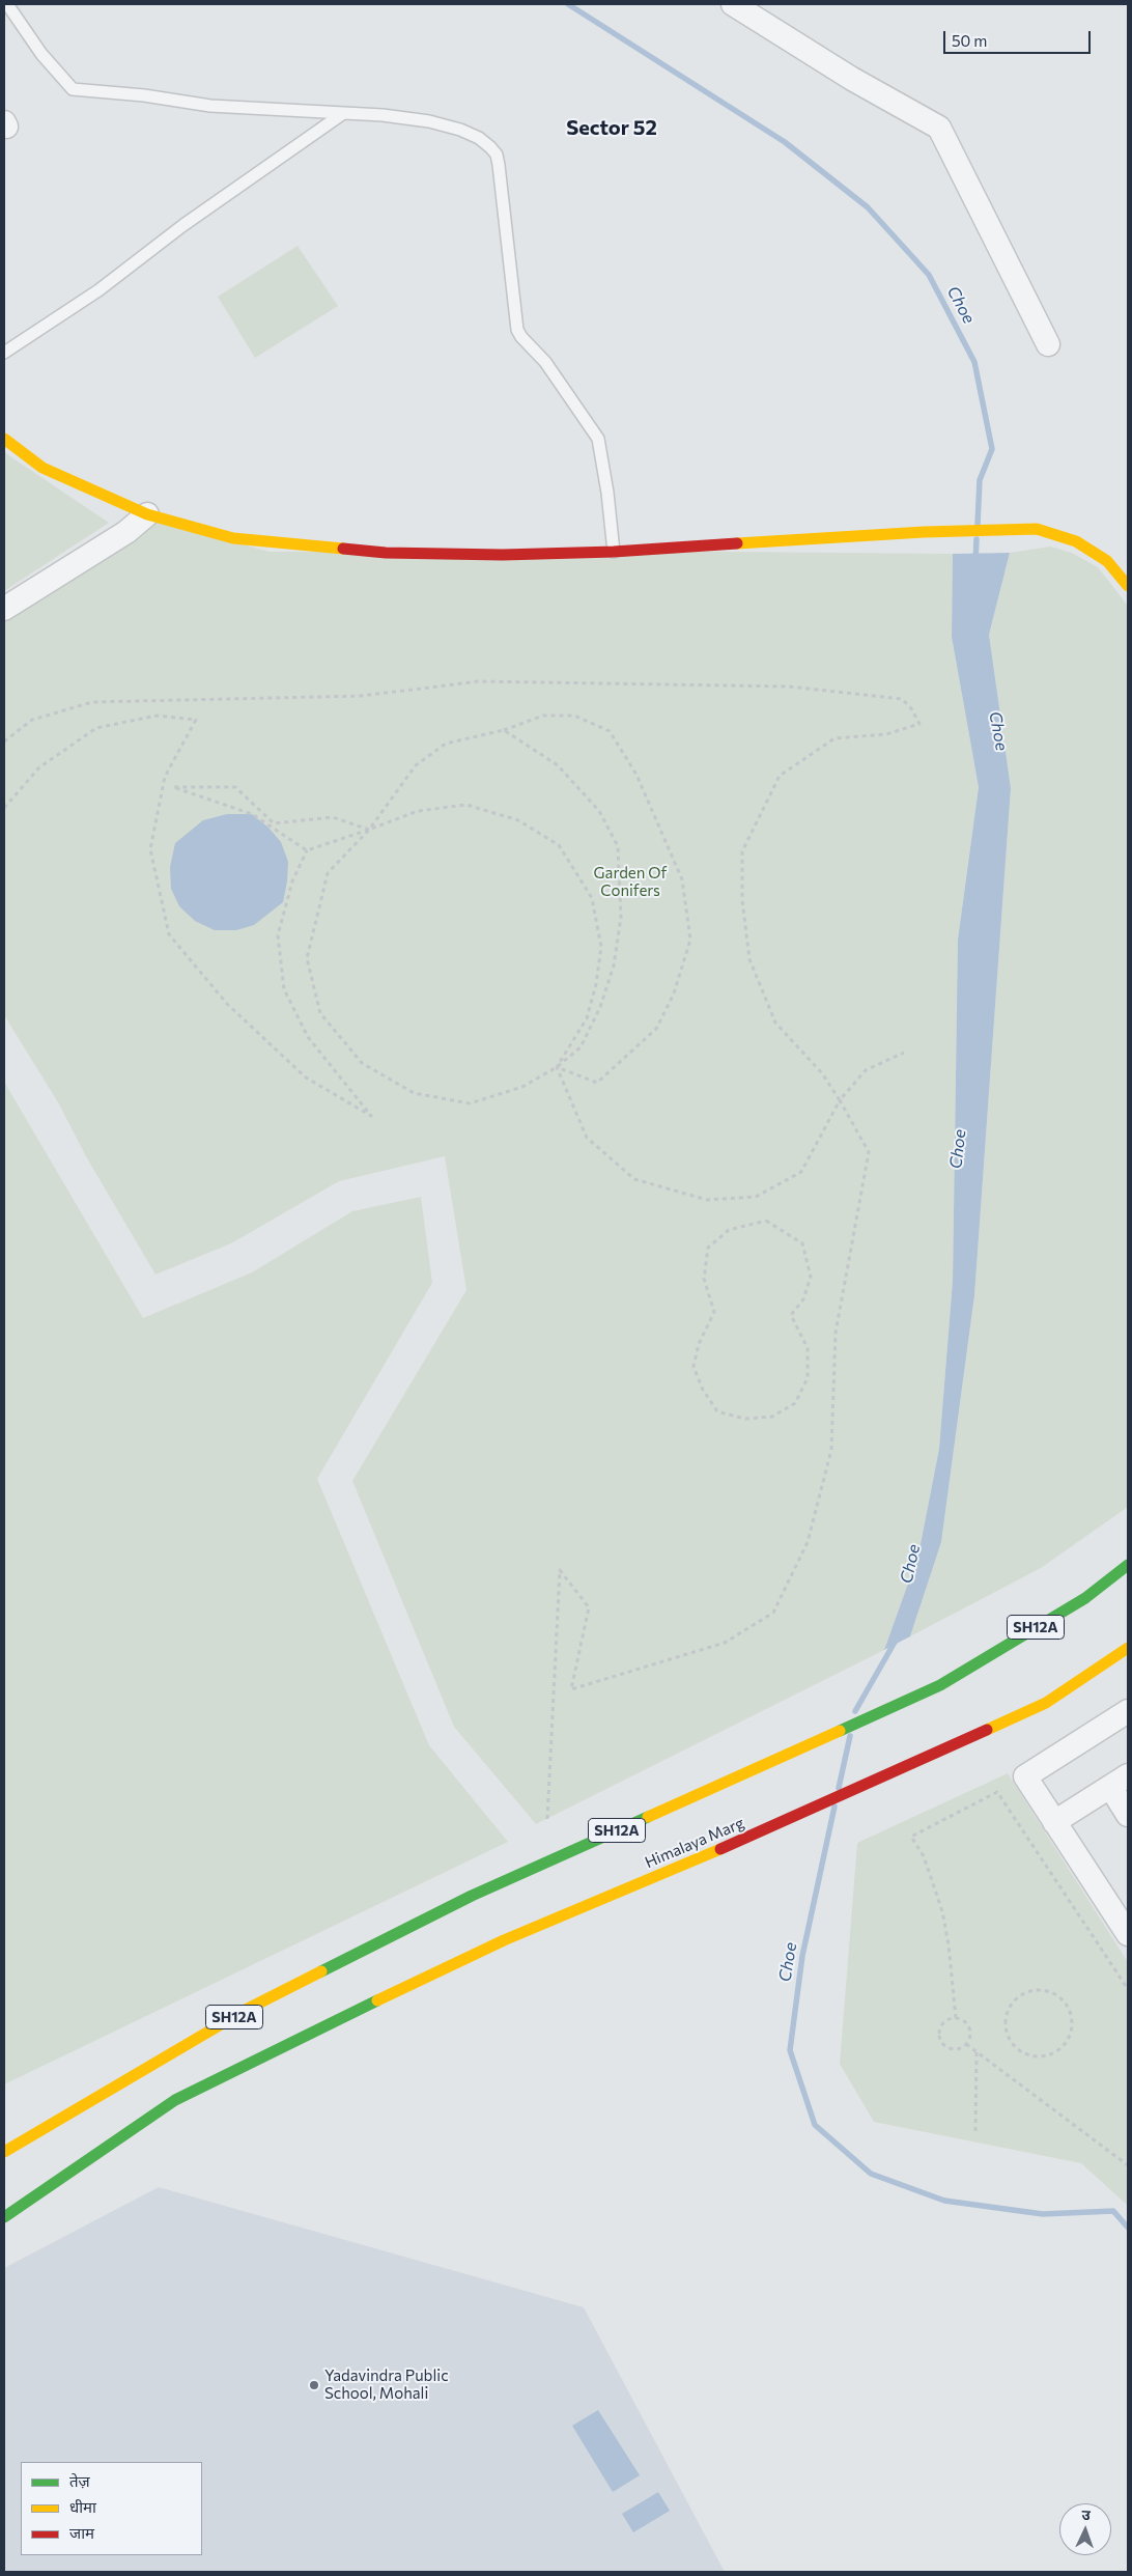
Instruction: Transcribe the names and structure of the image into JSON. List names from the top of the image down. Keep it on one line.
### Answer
{"streets":{"main road":["SH12A","Himalaya Marg"]},"districts":["Sector 52"],"water":["Choe"],"parks":["Garden Of Conifers"],"places":["Yadavindra Public School, Mohali"],"legend":["तेज़","धीमा","जाम"],"scale_bar":"50 m","north":"top"}
